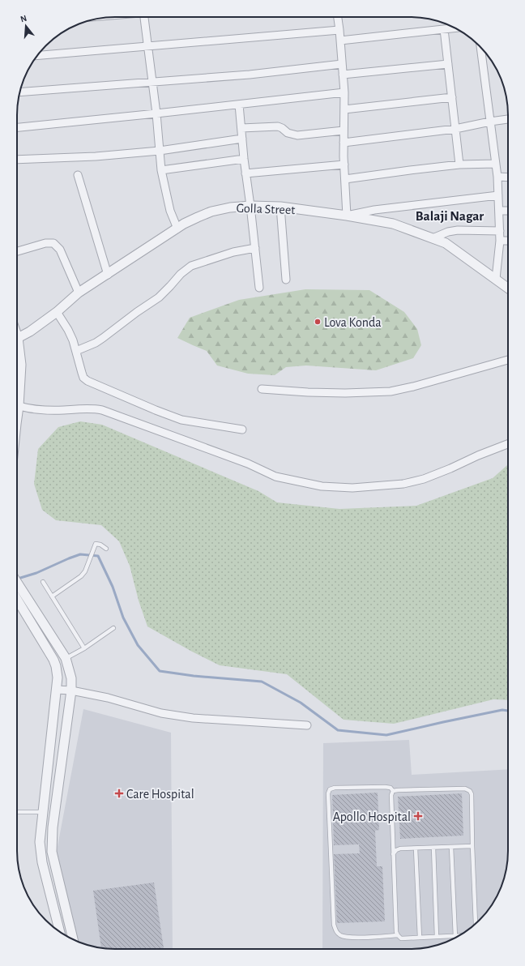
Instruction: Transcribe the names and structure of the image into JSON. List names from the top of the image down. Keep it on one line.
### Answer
{"streets":{"street":["Golla Street"]},"districts":["Balaji Nagar"],"places":{"other":["Lova Konda"],"health":["Care Hospital","Apollo Hospital"]},"north":"top"}
